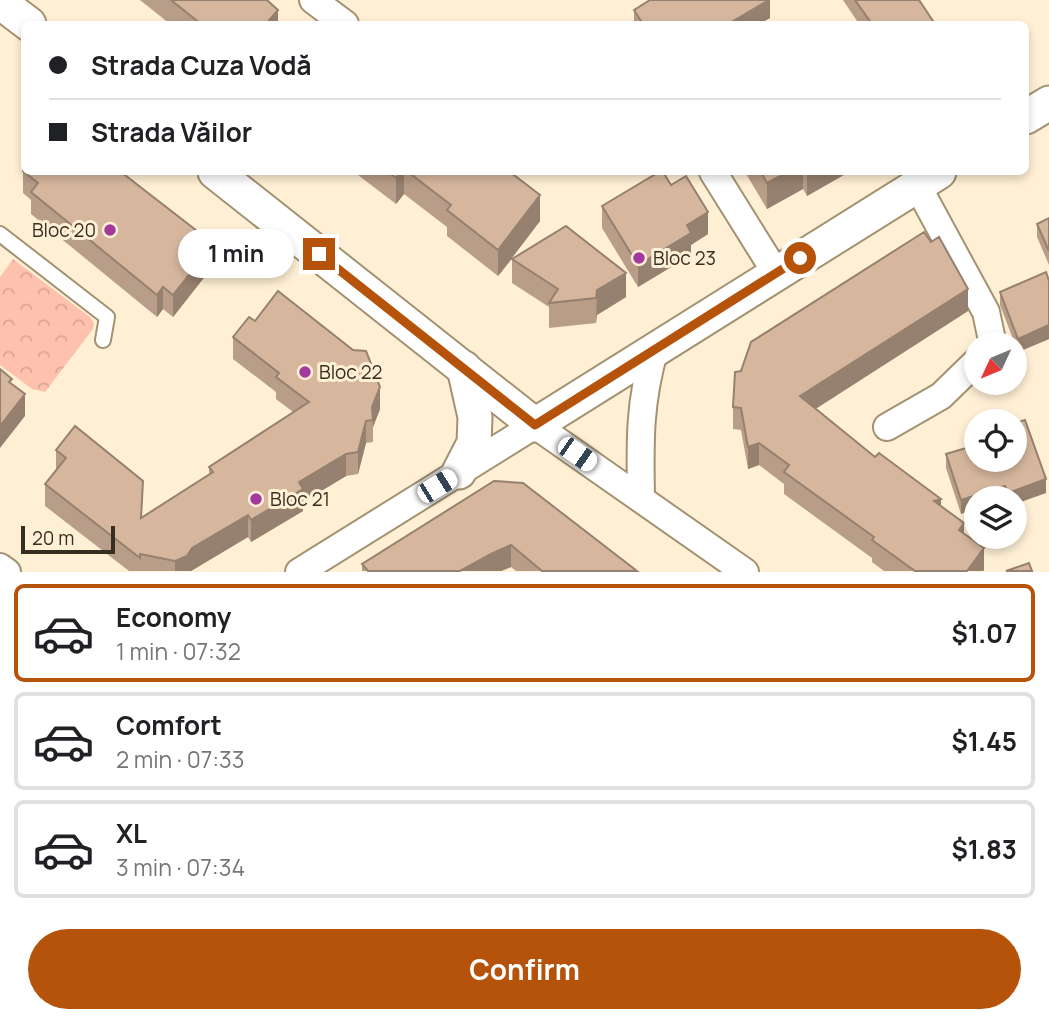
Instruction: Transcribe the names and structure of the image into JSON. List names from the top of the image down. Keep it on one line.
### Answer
{"places":["Bloc 20","Bloc 23","Bloc 22","Bloc 21"],"scale_bar":"20 m","north":"bottom left","page":{"banner":["Strada Cuza Vodă","Strada Văilor"],"bubble":"1 min","scale":"20 m","list":[{"name":"Economy","note":"1 min · 07:32","value":"$1.07"},{"name":"Comfort","note":"2 min · 07:33","value":"$1.45"},{"name":"XL","note":"3 min · 07:34","value":"$1.83"}],"buttons":"Confirm"}}
